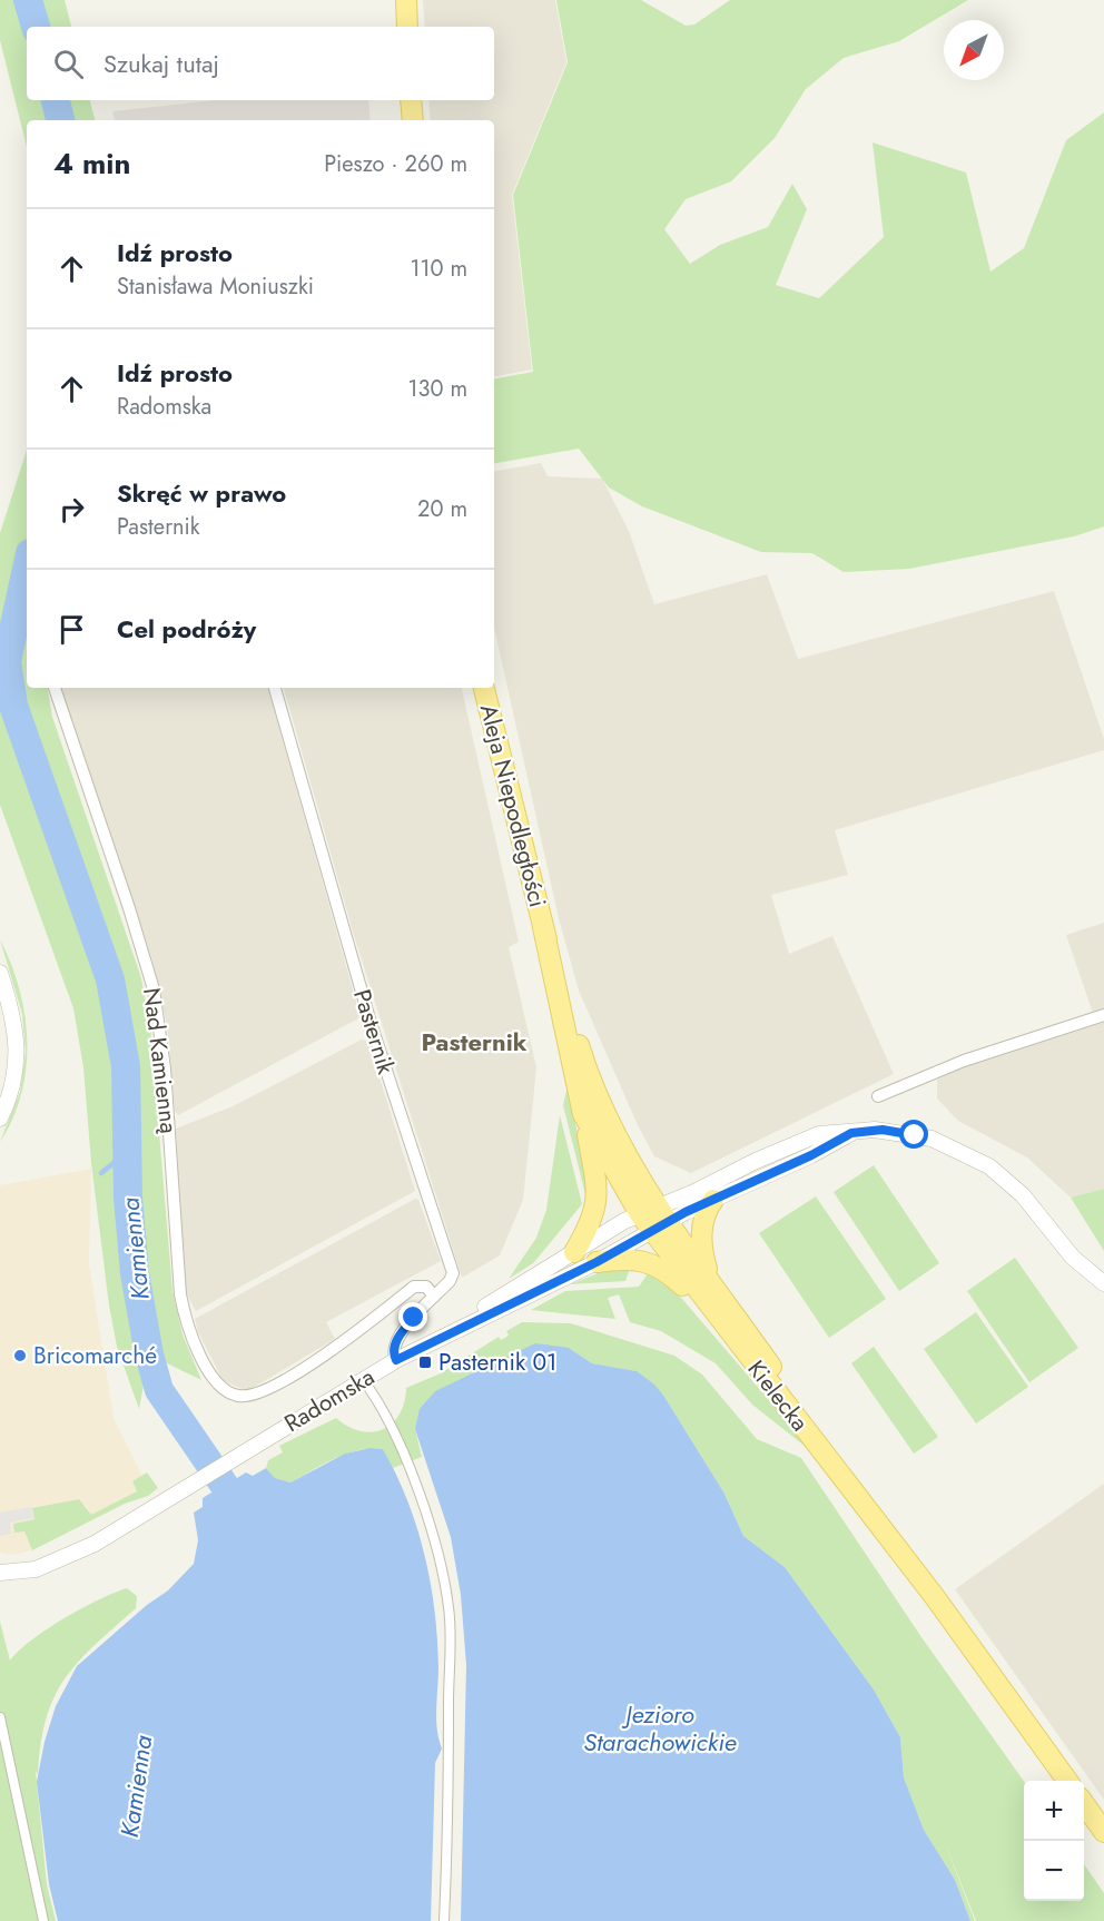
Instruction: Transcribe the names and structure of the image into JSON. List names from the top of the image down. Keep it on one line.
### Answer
{"streets":{"main road":["Aleja Niepodległości","Kielecka"],"street":["Pasternik","Nad Kamienną","Radomska"]},"crossings":[["Aleja Niepodległości","Kielecka"],["Aleja Niepodległości","Radomska"],["Pasternik","Nad Kamienną"],["Pasternik","Radomska"],["Kielecka","Radomska"]],"districts":["Pasternik"],"water":["Kamienna","Jezioro Starachowickie"],"places":{"other":["Bricomarché"],"transit":["Pasternik 01"]},"north":"bottom left","page":{"search":"Szukaj tutaj","heading":["4 min","Pieszo · 260 m"],"list":[["Idź prosto","Stanisława Moniuszki","110 m"],["Idź prosto","Radomska","130 m"],["Skręć w prawo","Pasternik","20 m"],"Cel podróży"],"map_buttons":["+","−"]}}
